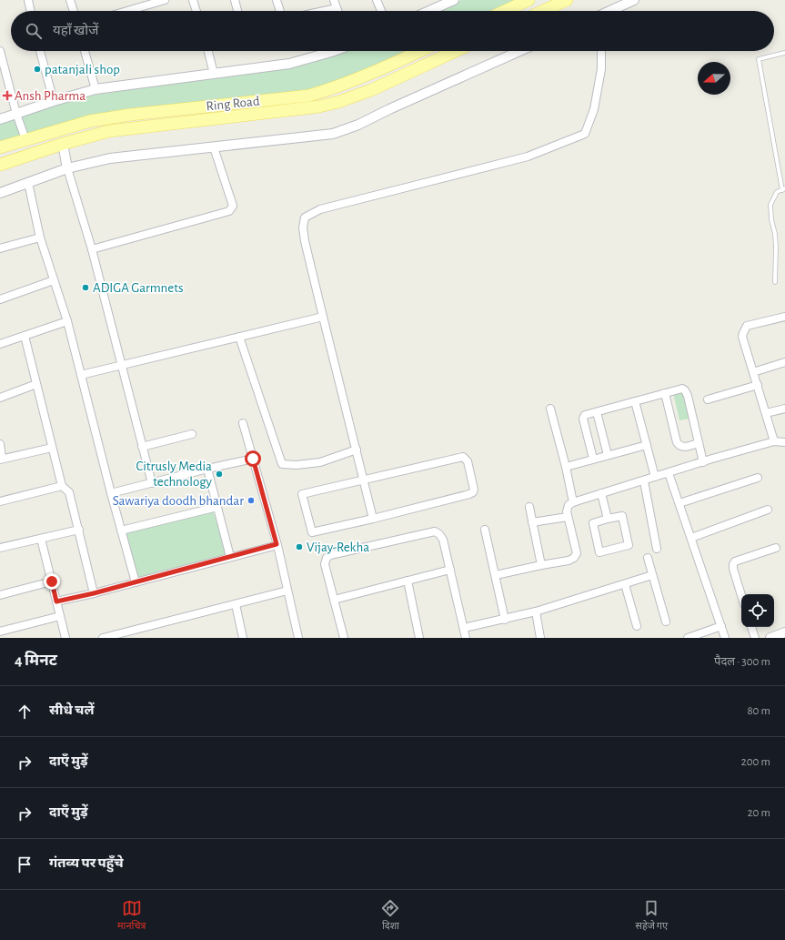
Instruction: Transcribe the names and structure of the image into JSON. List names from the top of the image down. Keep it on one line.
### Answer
{"streets":{"main road":["Ring Road"]},"places":{"other":["patanjali shop","ADIGA Garmnets","Citrusly Media technology","Sawariya doodh bhandar","Vijay-Rekha"],"health":["Ansh Pharma"]},"north":"left","page":{"search":"यहाँ खोजें","heading":["4 मिनट","पैदल · 300 m"],"list":[["सीधे चलें","80 m"],["दाएँ मुड़ें","200 m"],["दाएँ मुड़ें","20 m"],"गंतव्य पर पहुँचे"],"nav":["मानचित्र","दिशा","सहेजे गए"]}}
